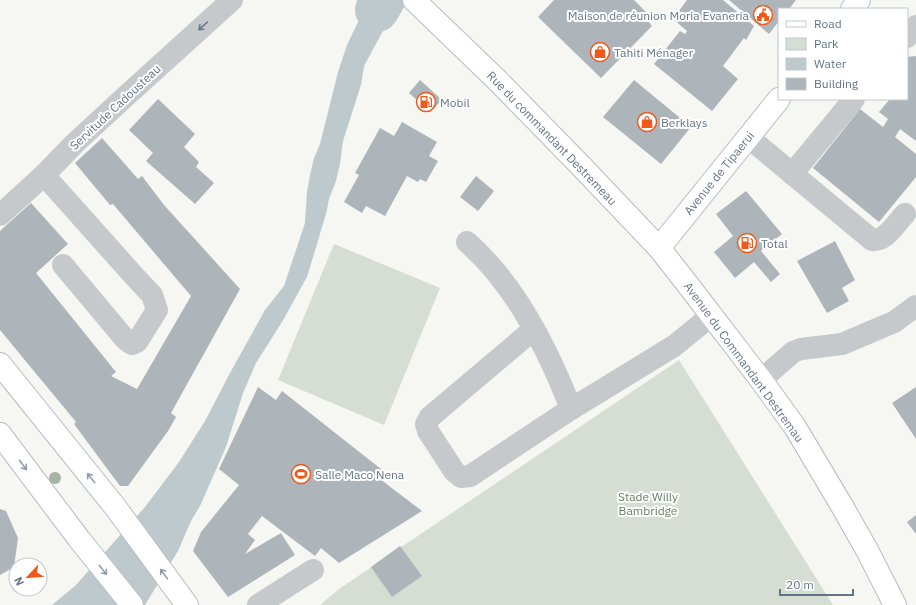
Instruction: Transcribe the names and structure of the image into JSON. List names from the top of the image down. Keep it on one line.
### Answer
{"streets":{"main road":["Rue du commandant Destremeau","Avenue de Tipaerui","Avenue du Commandant Destremau"],"street":["Servitude Cadousteau"]},"crossings":[["Rue du commandant Destremeau","Avenue de Tipaerui"],["Rue du commandant Destremeau","Avenue du Commandant Destremau"],["Avenue de Tipaerui","Avenue du Commandant Destremau"]],"one_way":["Servitude Cadousteau"],"parks":["Stade Willy Bambridge"],"places":{"public building":["Maison de réunion Moria Evaneria"],"shop":["Tahiti Ménager","Berklays"],"fuel station":["Mobil","Total"],"sports":["Salle Maco Nena"]},"legend":["Road","Park","Water","Building"],"scale_bar":"20 m","north":"bottom left"}
